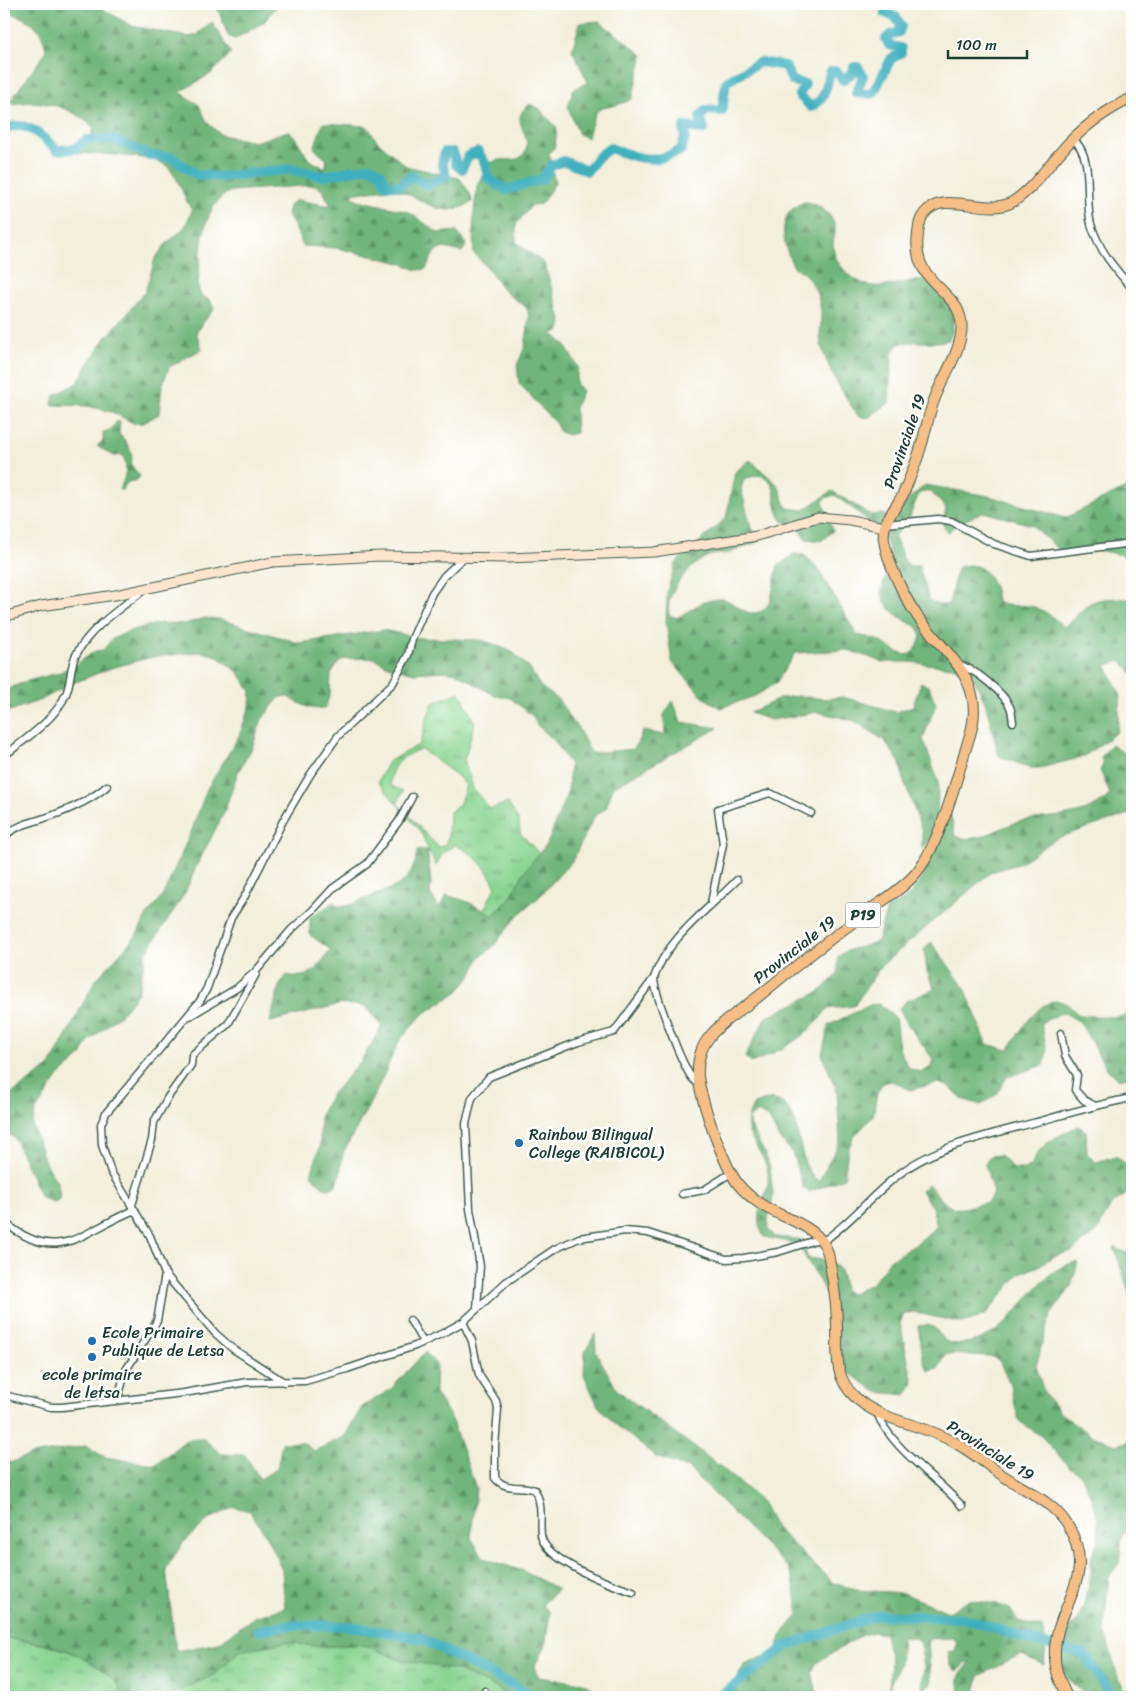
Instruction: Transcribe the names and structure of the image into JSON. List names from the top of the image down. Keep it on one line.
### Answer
{"streets":{"main road":["Provinciale 19","P19"]},"places":["Rainbow Bilingual College (RAIBICOL)","Ecole Primaire Publique de Letsa","ecole primaire de letsa"],"scale_bar":"100 m"}
